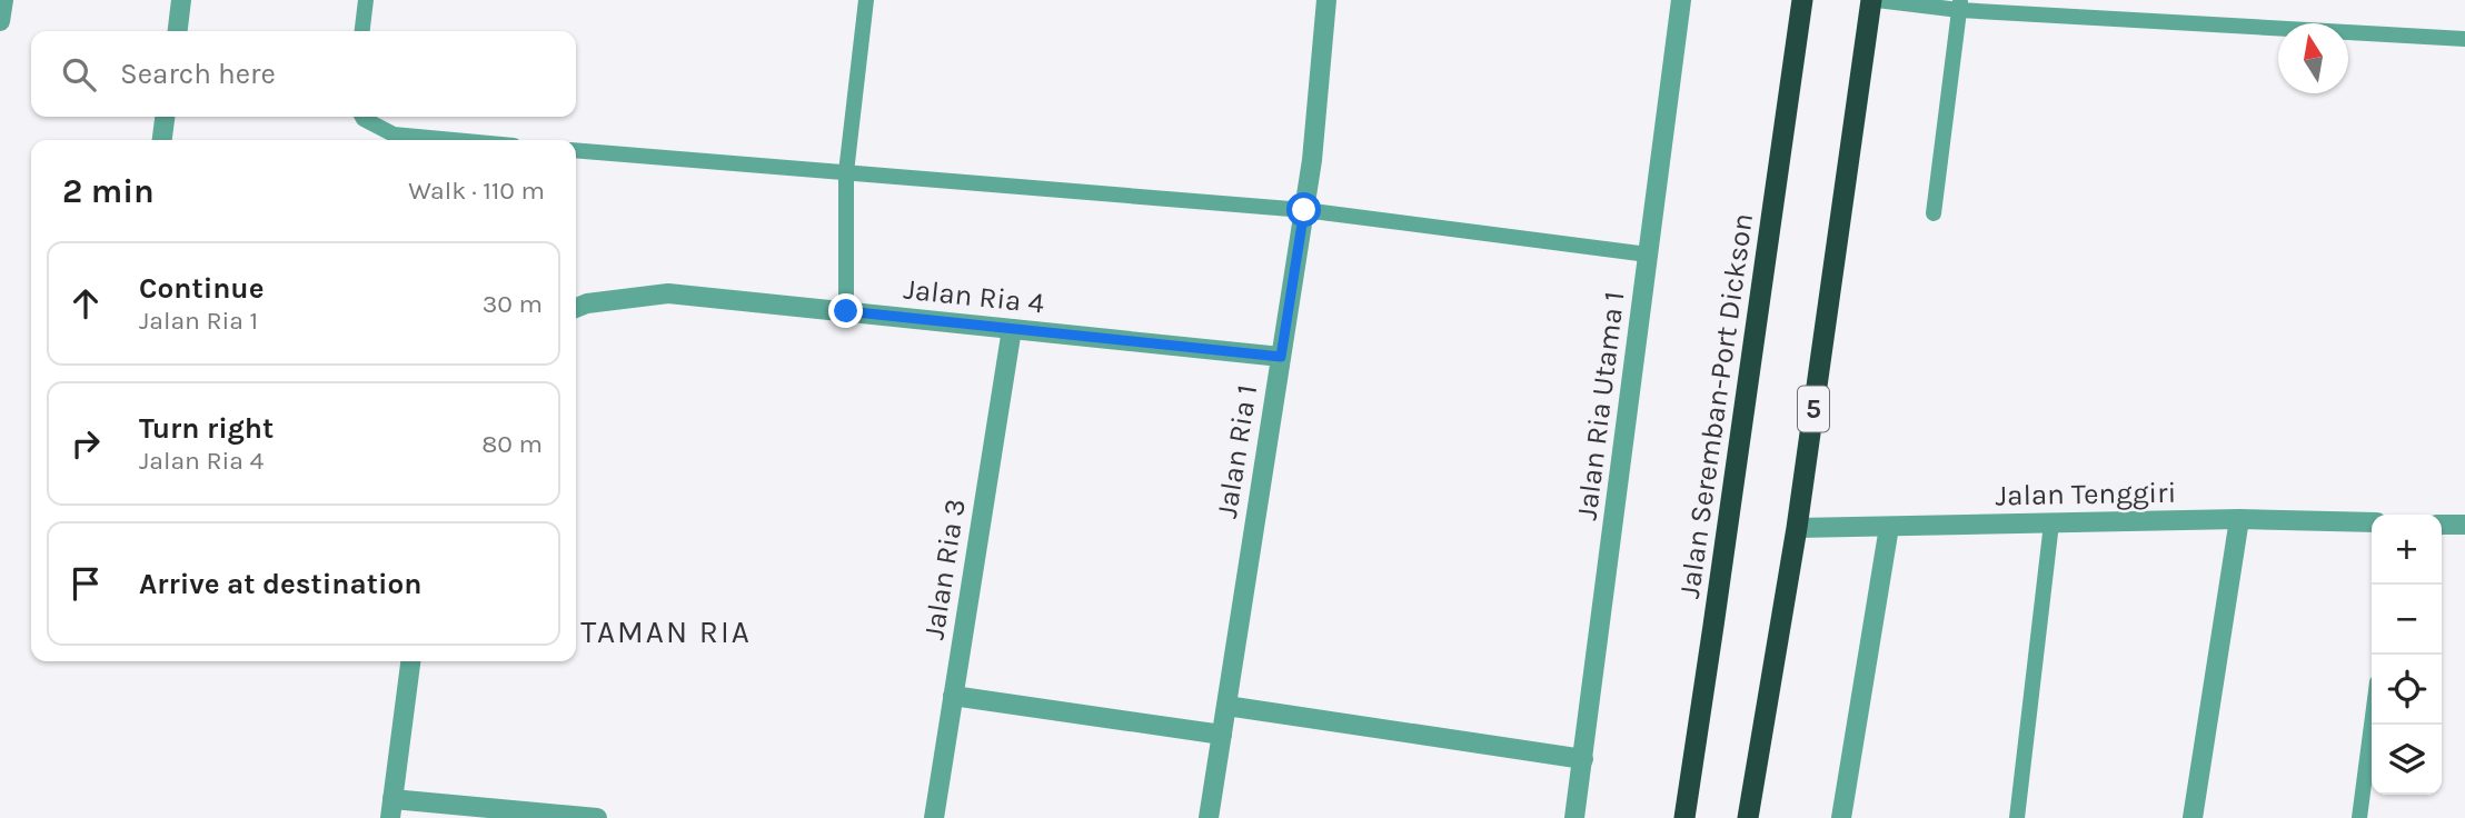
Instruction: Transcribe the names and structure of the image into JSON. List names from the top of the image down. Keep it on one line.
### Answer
{"streets":{"highway":["Jalan Seremban-Port Dickson","5"],"street":["Jalan Ria 4","Jalan Ria Utama 1","Jalan Ria 1","Jalan Tenggiri","Jalan Ria 3"]},"crossings":[["Jalan Ria 4","Jalan Ria 1"],["Jalan Ria 4","Jalan Ria 3"],["5","Jalan Tenggiri"]],"districts":["TAMAN RIA"],"north":"top","page":{"search":"Search here","heading":["2 min","Walk · 110 m"],"list":[["Continue","Jalan Ria 1","30 m"],["Turn right","Jalan Ria 4","80 m"],"Arrive at destination"],"map_buttons":["+","−"]}}
